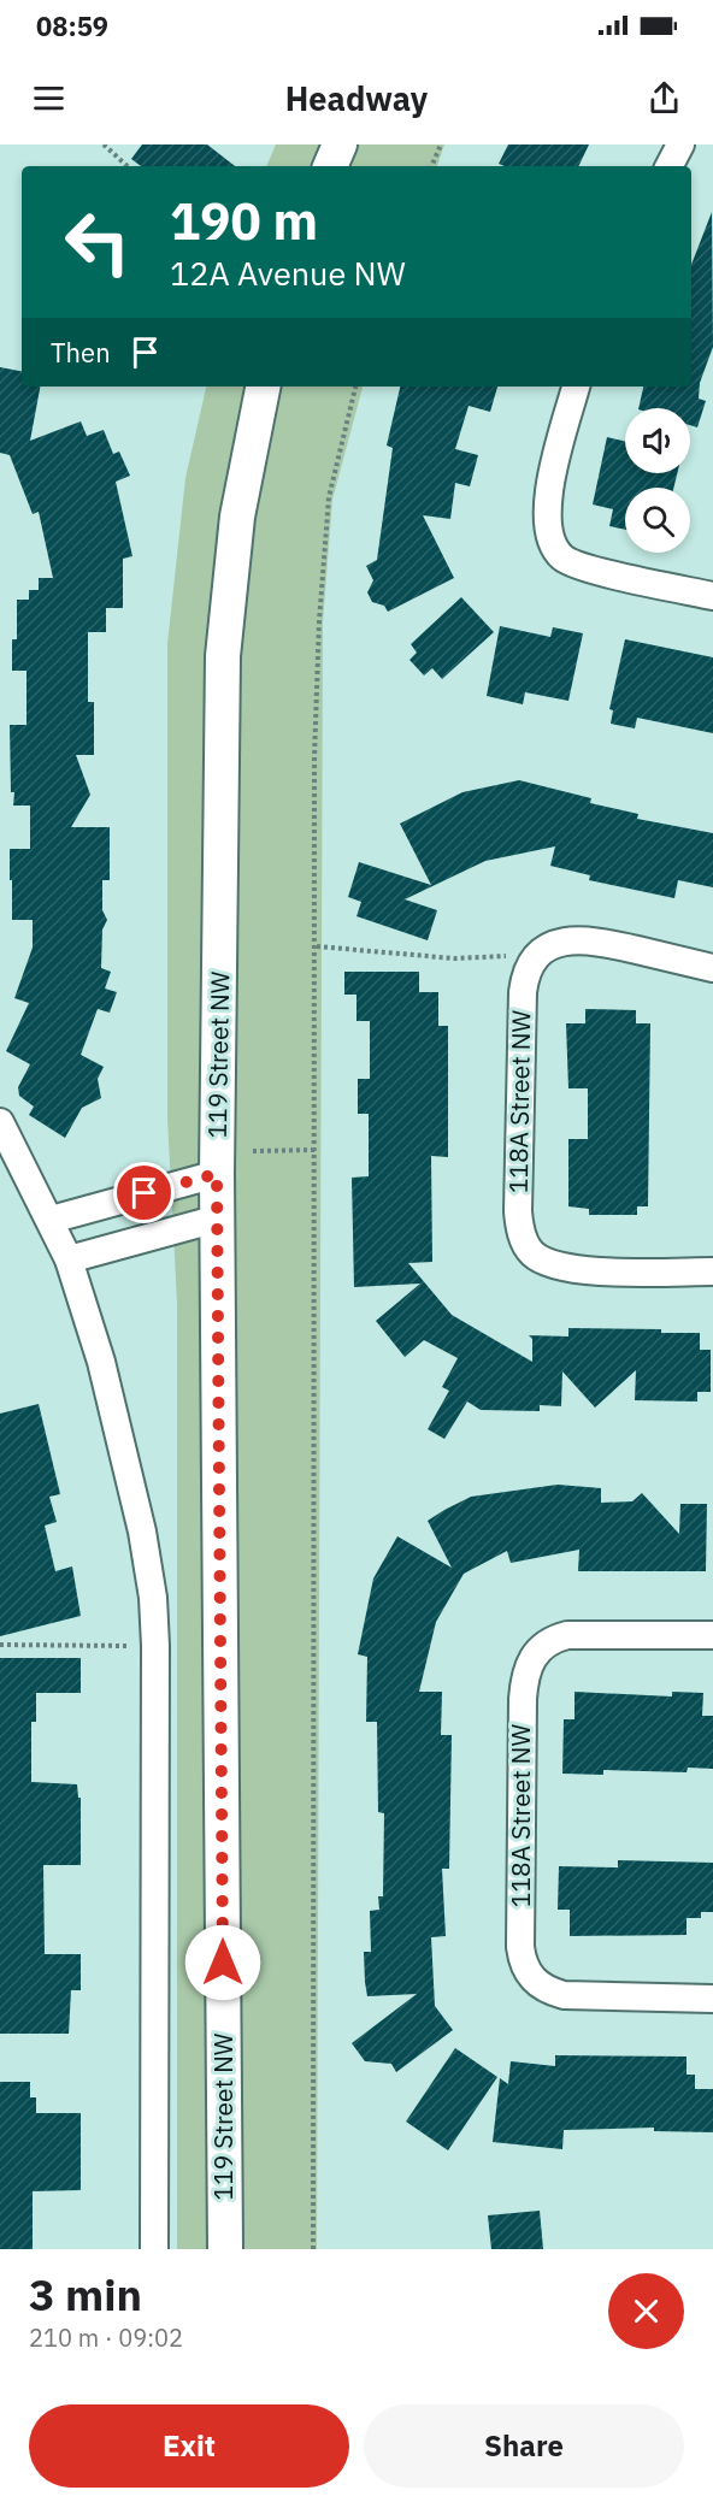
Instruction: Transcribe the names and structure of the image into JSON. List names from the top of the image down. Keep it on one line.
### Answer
{"streets":{"street":["119 Street NW","118A Street NW"]},"page":{"status":"08:59","header":"Headway","turn":["190 m","12A Avenue NW"],"then":"Then","heading":["3 min","210 m · 09:02"],"buttons":["Exit","Share"]}}
